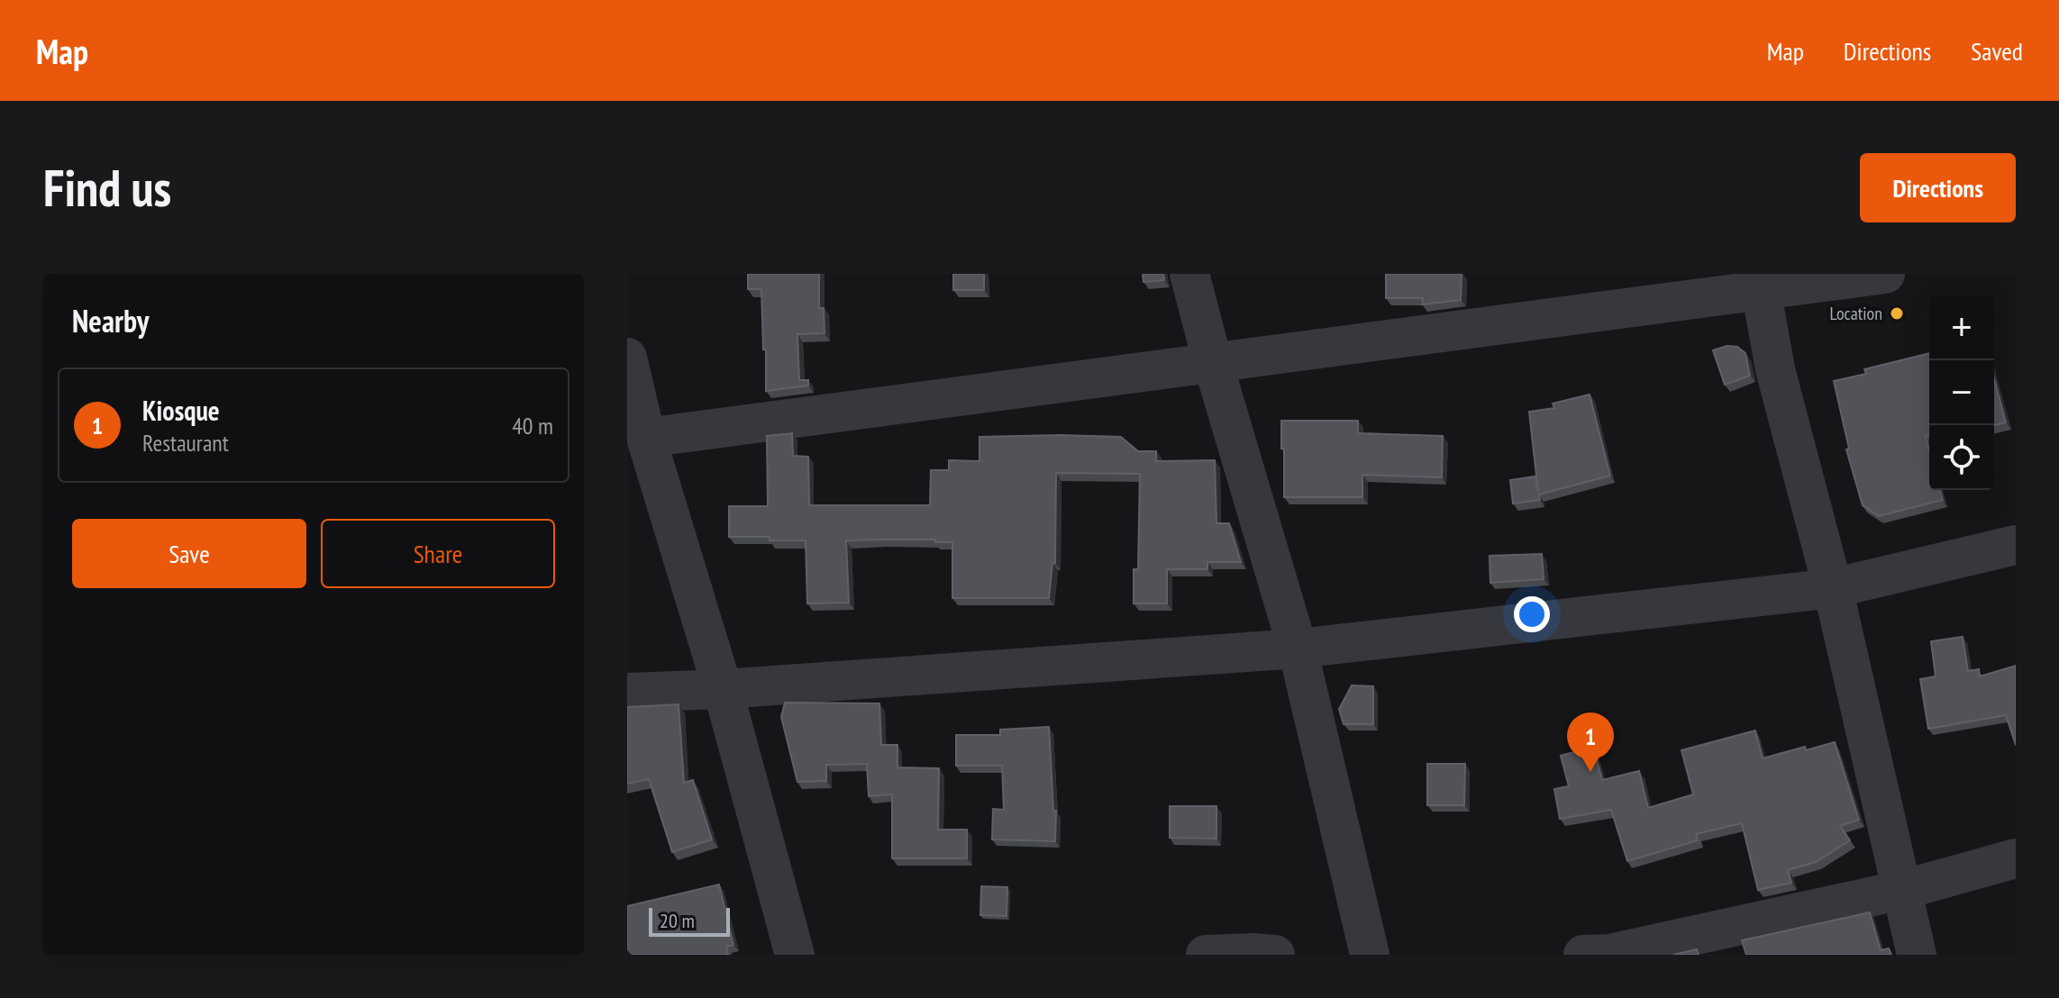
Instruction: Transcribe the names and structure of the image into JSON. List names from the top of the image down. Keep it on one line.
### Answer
{"places":["Location"],"scale_bar":"20 m","page":{"header":"Map","nav":["Map","Directions","Saved"],"buttons":["Directions",["Save","Share"]],"title":"Find us","heading":"Nearby","map_buttons":["+","−"],"list":[{"mark":"1","name":"Kiosque","note":"Restaurant","value":"40 m"}],"pins":"1","scale":"20 m"}}
